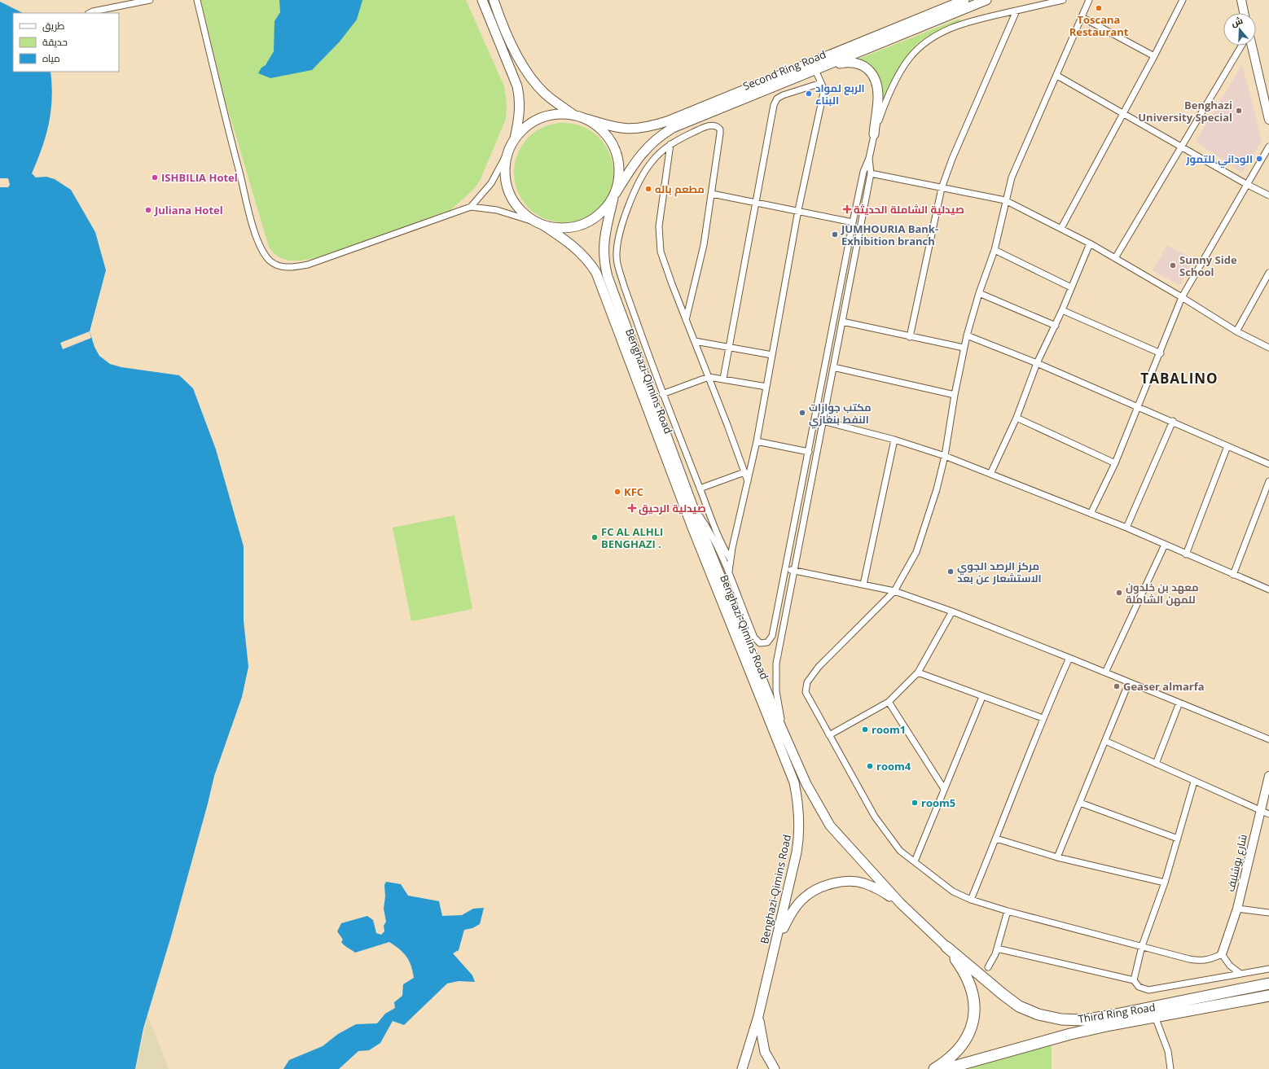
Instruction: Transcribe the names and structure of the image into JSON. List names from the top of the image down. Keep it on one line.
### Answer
{"streets":{"highway":["Third Ring Road"],"main road":["Second Ring Road","Benghazi-Qimins Road"],"street":["شارع بوشليف"]},"crossings":[["Second Ring Road","Benghazi-Qimins Road"]],"districts":["TABALINO"],"places":{"other":["Toscana Restaurant","الربع لمواد البناء","Benghazi University Special","الوداني للتمور","ISHBILIA Hotel","مطعم باله","Juliana Hotel","JUMHOURIA Bank- Exhibition branch","Sunny Side School","مكتب جوازات النفط بنغازي","KFC","FC AL ALHLI BENGHAZI .","مركز الرصد الجوي الاستشعار عن بعد","معهد بن خلدون للمهن الشاملة","Geaser almarfa","room1","room4","room5"],"health":["صيدلية الشاملة الحديثة","صيدلية الرحيق"]},"legend":["طريق","حديقة","مياه"],"north":"top"}
